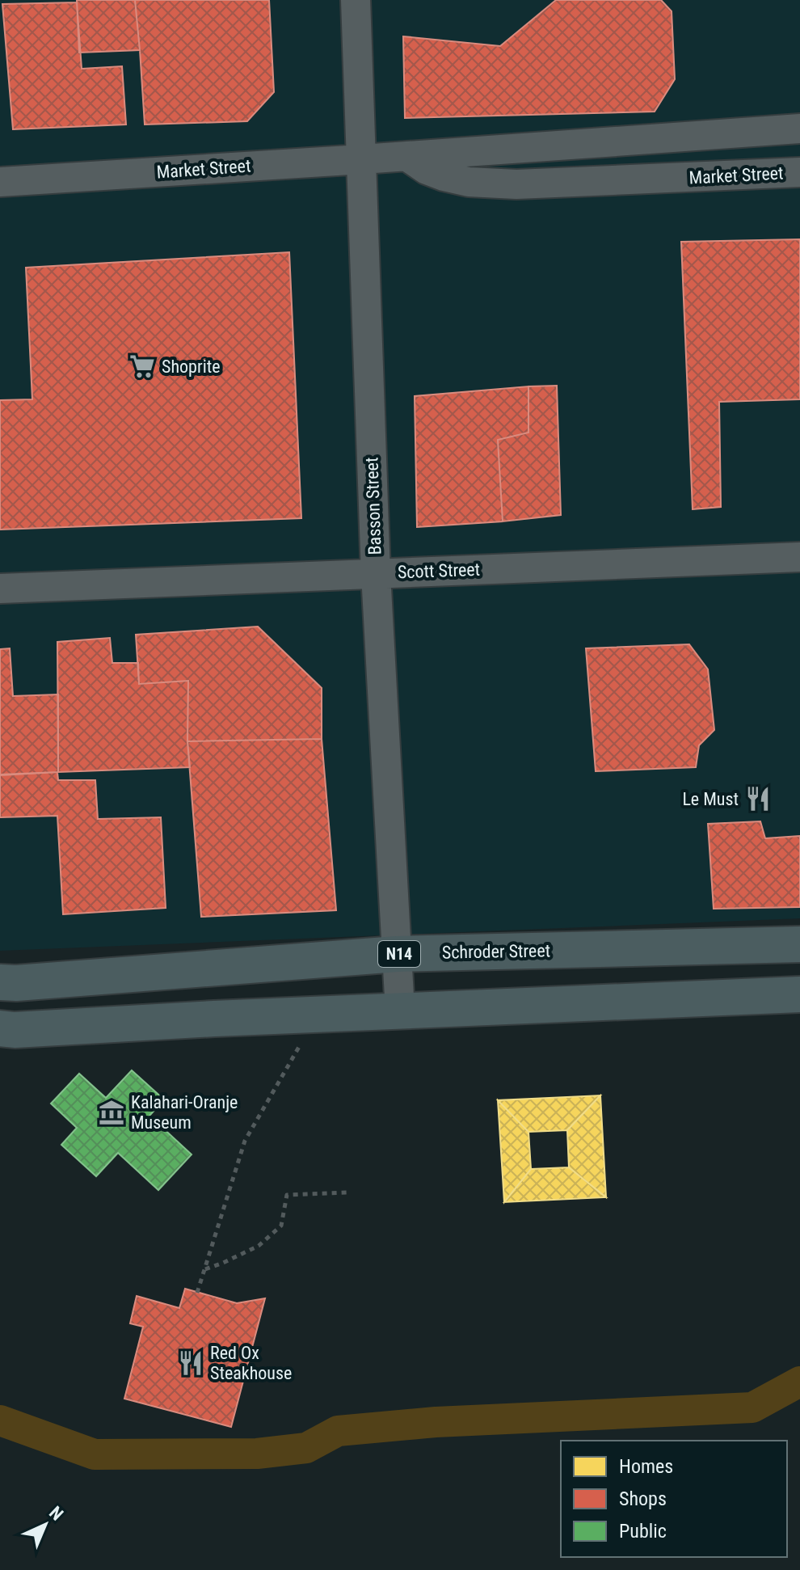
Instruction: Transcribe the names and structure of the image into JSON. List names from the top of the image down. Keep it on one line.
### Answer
{"streets":{"highway":["Schroder Street","N14"],"street":["Market Street","Basson Street","Scott Street"]},"crossings":[["Market Street","Basson Street"],["Basson Street","Scott Street"],["Basson Street","Schroder Street"]],"places":{"supermarket":["Shoprite"],"restaurant":["Le Must","Red Ox Steakhouse"],"museum":["Kalahari-Oranje Museum"]},"legend":["Homes","Shops","Public"],"north":"top right"}
